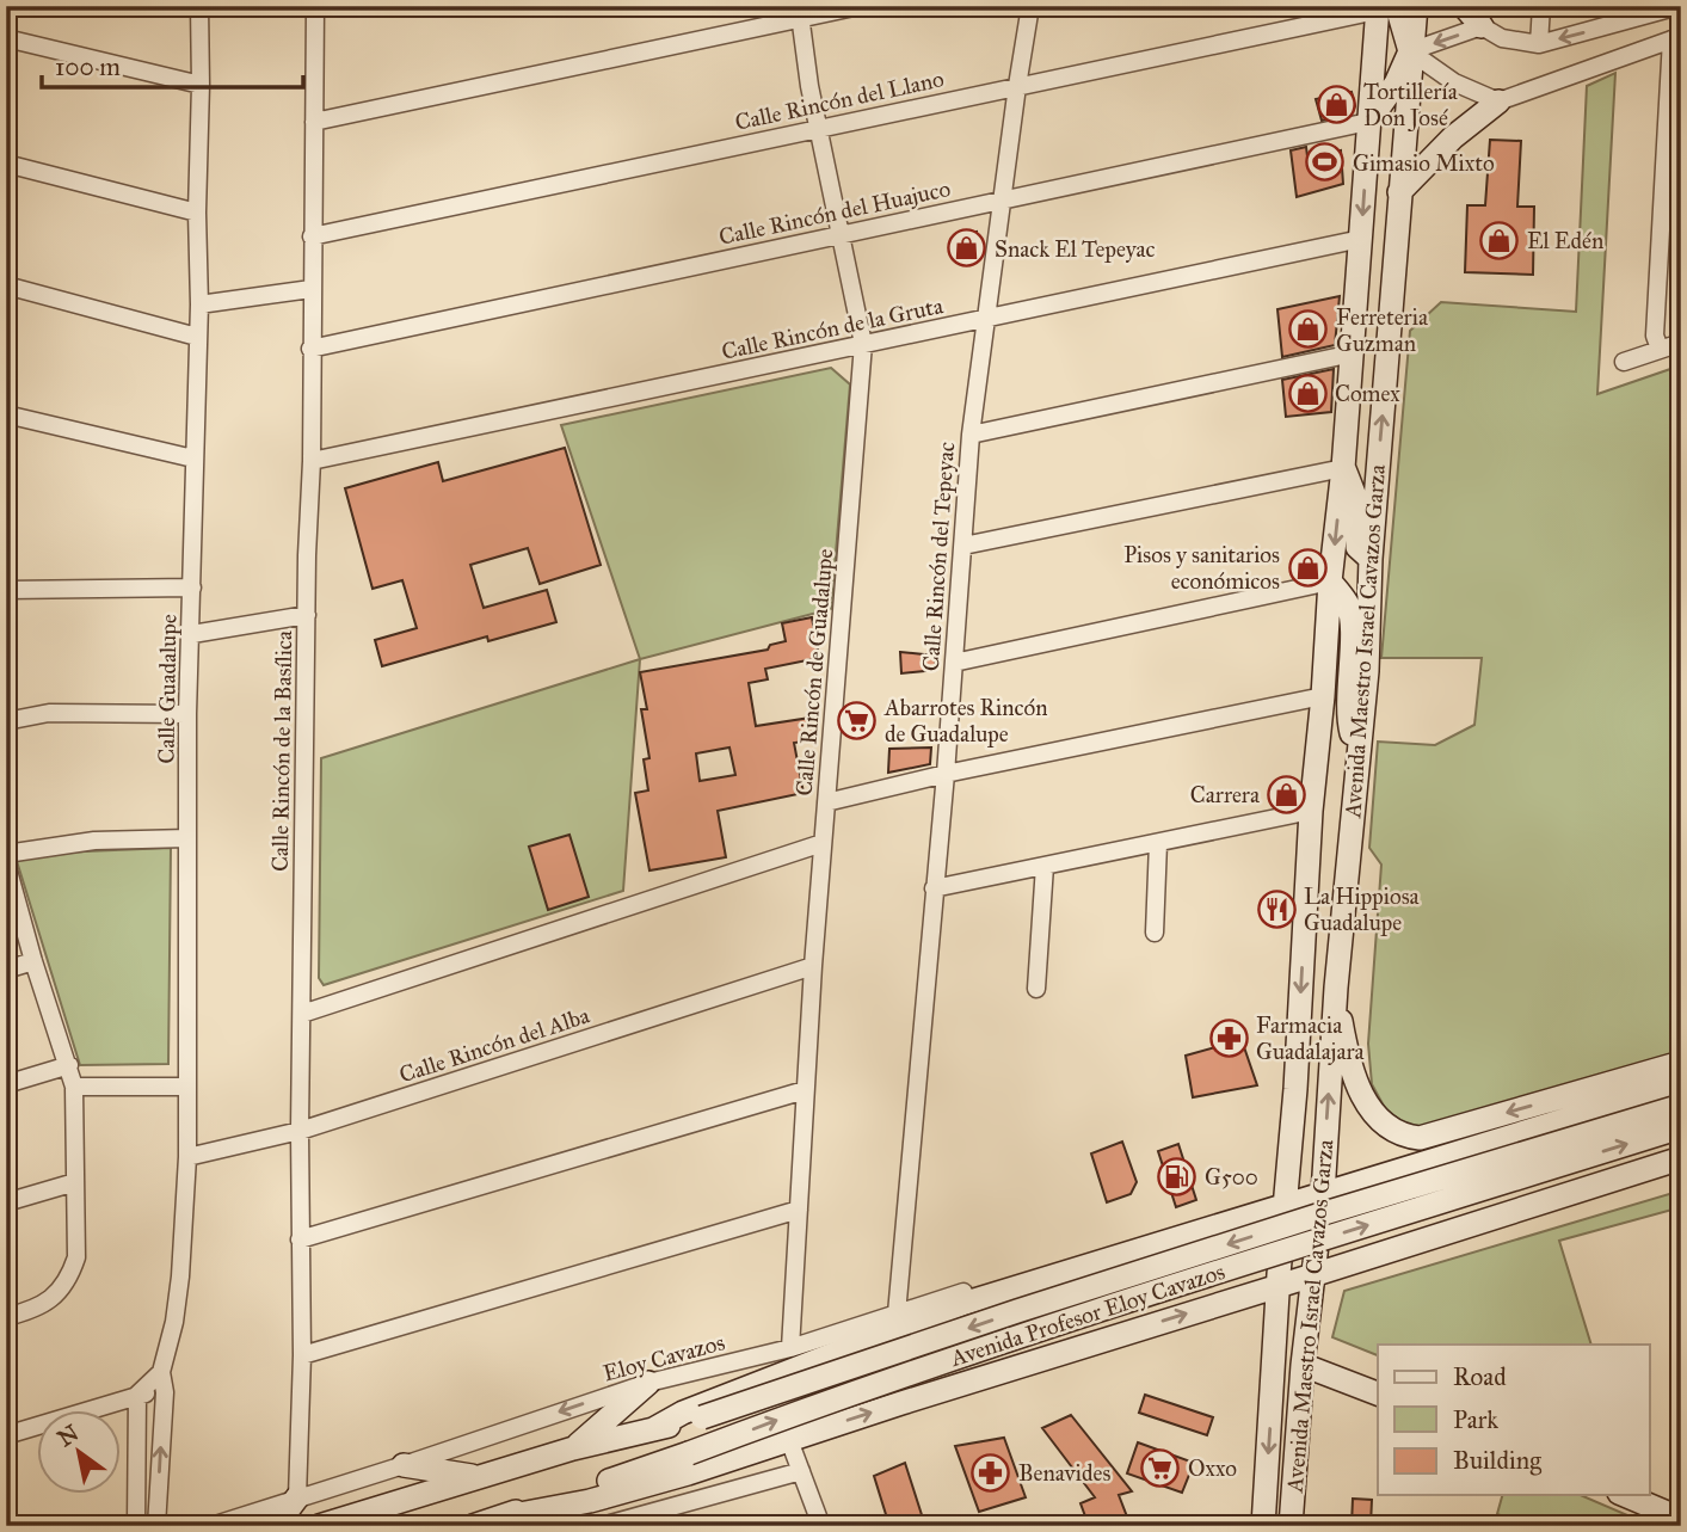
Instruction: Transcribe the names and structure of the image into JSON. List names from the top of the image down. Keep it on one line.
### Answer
{"streets":{"main road":["Avenida Maestro Israel Cavazos Garza","Avenida Profesor Eloy Cavazos"],"street":["Calle Rincón del Llano","Calle Rincón del Huajuco","Calle Rincón de la Gruta","Calle Rincón del Tepeyac","Calle Rincón de Guadalupe","Calle Guadalupe","Calle Rincón de la Basílica","Calle Rincón del Alba","Eloy Cavazos"]},"crossings":[["Calle Rincón del Llano","Calle Rincón del Tepeyac"],["Calle Rincón del Llano","Avenida Maestro Israel Cavazos Garza"],["Calle Rincón del Llano","Calle Rincón de Guadalupe"],["Calle Rincón del Llano","Calle Rincón de la Basílica"],["Calle Rincón del Huajuco","Calle Rincón del Tepeyac"],["Calle Rincón del Huajuco","Avenida Maestro Israel Cavazos Garza"],["Calle Rincón del Huajuco","Calle Rincón de Guadalupe"],["Calle Rincón del Huajuco","Calle Rincón de la Basílica"],["Calle Rincón de la Gruta","Calle Rincón del Tepeyac"],["Calle Rincón de la Gruta","Avenida Maestro Israel Cavazos Garza"],["Calle Rincón de la Gruta","Calle Rincón de Guadalupe"],["Calle Rincón de la Gruta","Calle Rincón de la Basílica"],["Calle Rincón del Tepeyac","Eloy Cavazos"],["Avenida Maestro Israel Cavazos Garza","Avenida Profesor Eloy Cavazos"],["Calle Rincón de Guadalupe","Calle Rincón del Alba"],["Calle Rincón de Guadalupe","Eloy Cavazos"],["Calle Guadalupe","Calle Rincón del Alba"],["Calle Rincón de la Basílica","Calle Rincón del Alba"],["Calle Rincón de la Basílica","Eloy Cavazos"],["Avenida Profesor Eloy Cavazos","Eloy Cavazos"]],"places":{"shop":["Tortillería Don José","El Edén","Snack El Tepeyac","Ferreteria Guzman","Comex","Pisos y sanitarios económicos","Carrera"],"sports":["Gimasio Mixto"],"supermarket":["Abarrotes Rincón de Guadalupe","Oxxo"],"restaurant":["La Hippiosa Guadalupe"],"pharmacy":["Farmacia Guadalajara","Benavides"],"fuel station":["G500"]},"legend":["Road","Park","Building"],"scale_bar":"100 m","north":"top left"}
